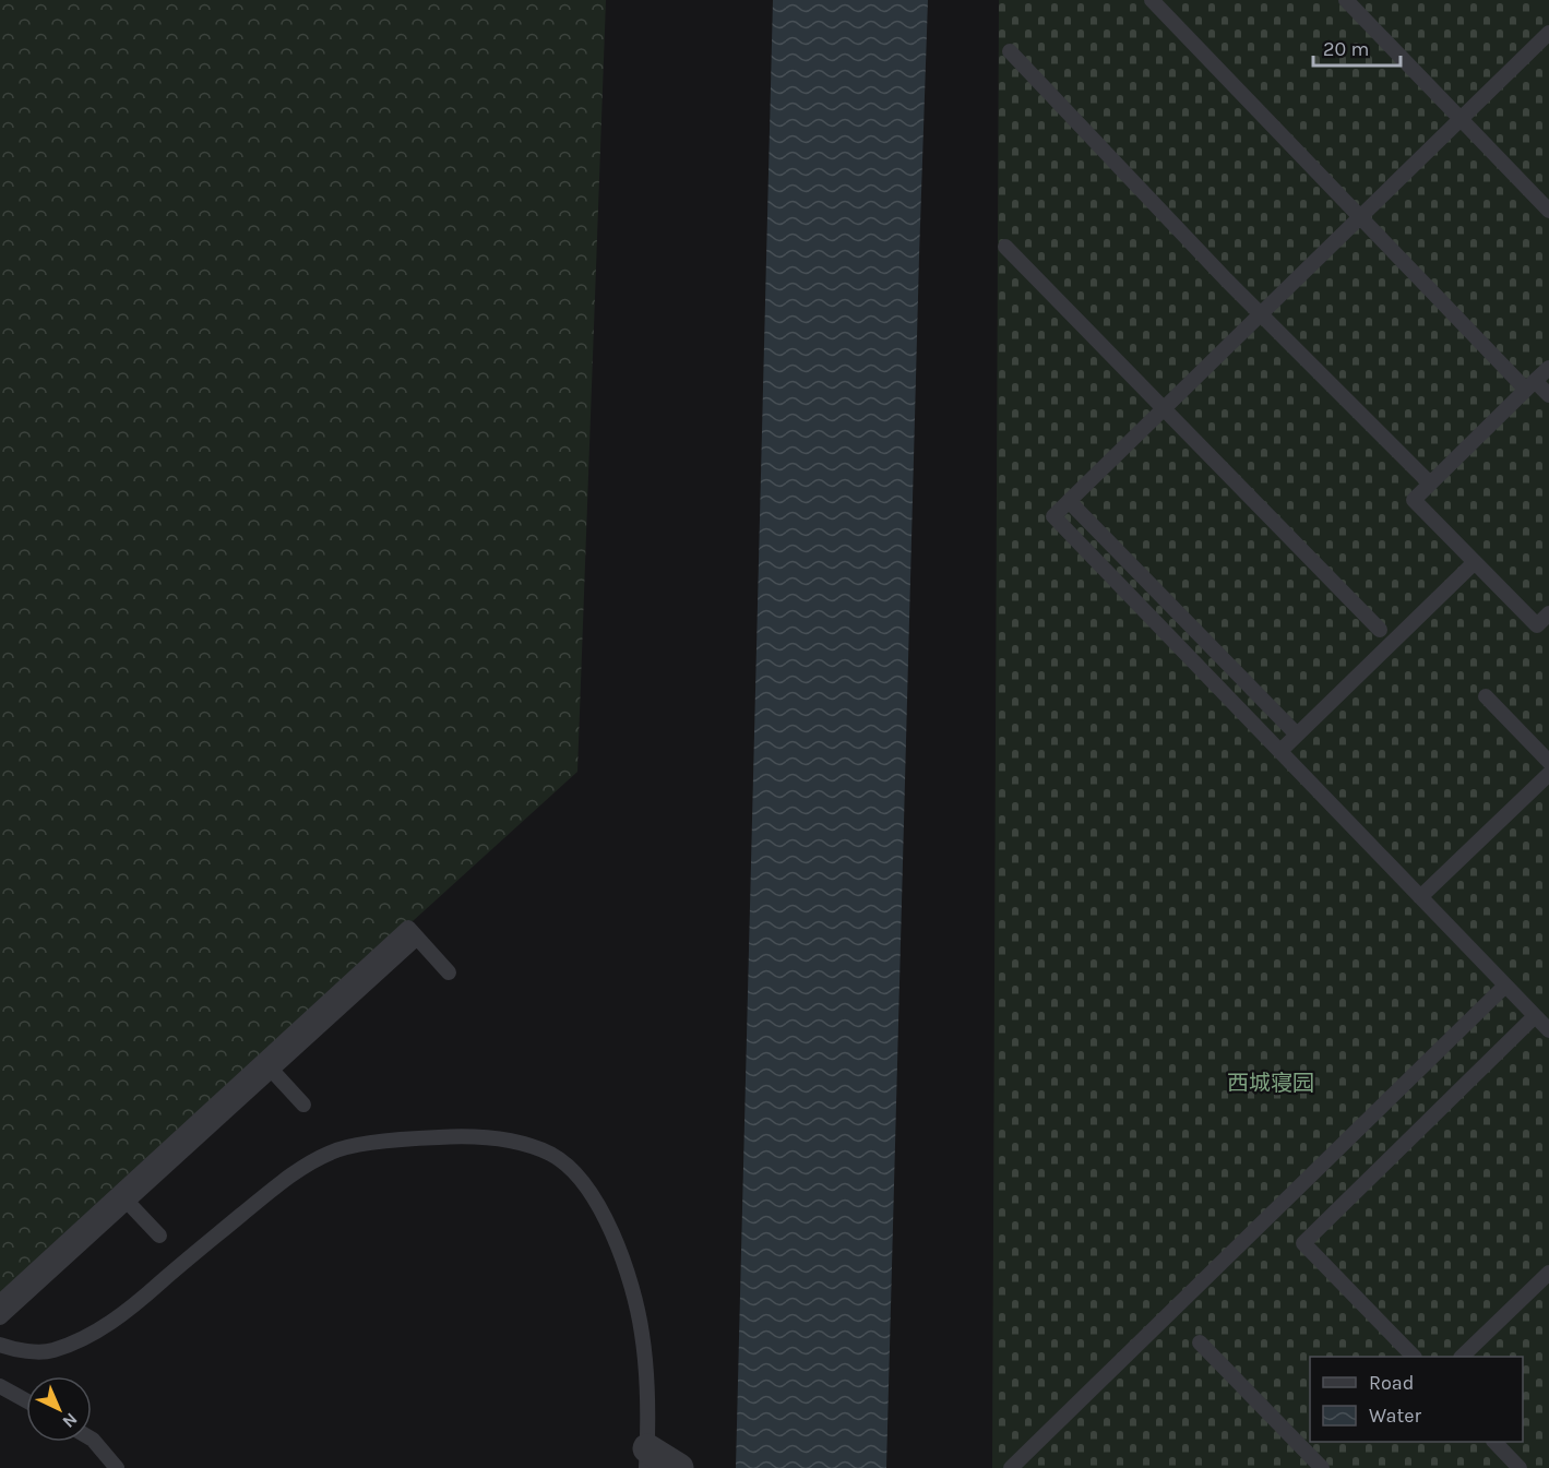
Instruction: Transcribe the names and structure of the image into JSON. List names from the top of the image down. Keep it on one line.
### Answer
{"parks":["西城寝园"],"legend":["Road","Water"],"scale_bar":"20 m","north":"bottom right"}
